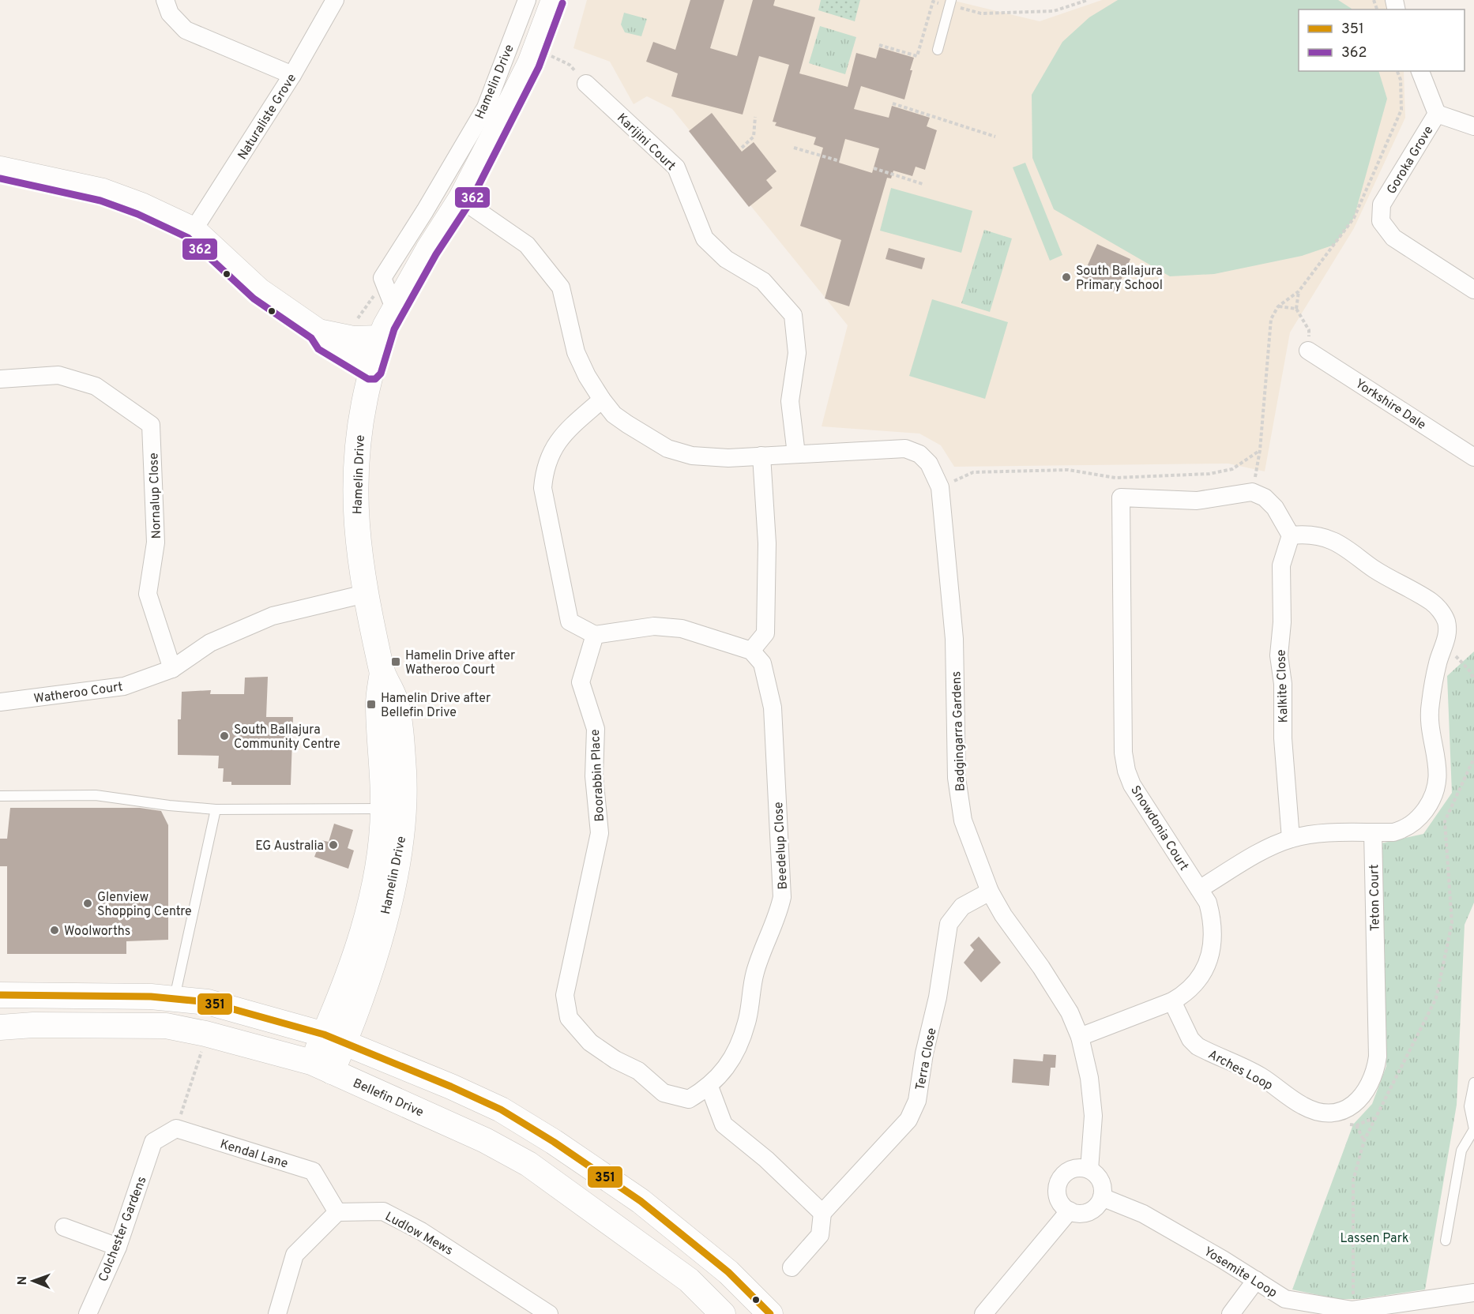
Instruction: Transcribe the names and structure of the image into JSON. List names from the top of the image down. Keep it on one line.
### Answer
{"streets":{"street":["Hamelin Drive","Naturaliste Grove","Karijini Court","Goroka Grove","Yorkshire Dale","Nornalup Close","Kalkite Close","Watheroo Court","Badgingarra Gardens","Boorabbin Place","Snowdonia Court","Beedelup Close","Teton Court","Terra Close","Arches Loop","Bellefin Drive","Kendal Lane","Colchester Gardens","Ludlow Mews","Yosemite Loop"]},"crossings":[["Hamelin Drive","Watheroo Court"],["Hamelin Drive","Badgingarra Gardens"],["Hamelin Drive","Bellefin Drive"],["Karijini Court","Badgingarra Gardens"],["Nornalup Close","Watheroo Court"],["Badgingarra Gardens","Snowdonia Court"],["Badgingarra Gardens","Terra Close"],["Badgingarra Gardens","Yosemite Loop"],["Boorabbin Place","Beedelup Close"],["Snowdonia Court","Arches Loop"],["Teton Court","Arches Loop"],["Kendal Lane","Colchester Gardens"],["Kendal Lane","Ludlow Mews"]],"parks":["Lassen Park"],"places":{"other":["South Ballajura Primary School","South Ballajura Community Centre","EG Australia","Glenview Shopping Centre","Woolworths"],"transit":["Hamelin Drive after Watheroo Court","Hamelin Drive after Bellefin Drive"]},"lines":["transit line 362","transit line 351"],"legend":["351","362"],"north":"left"}
